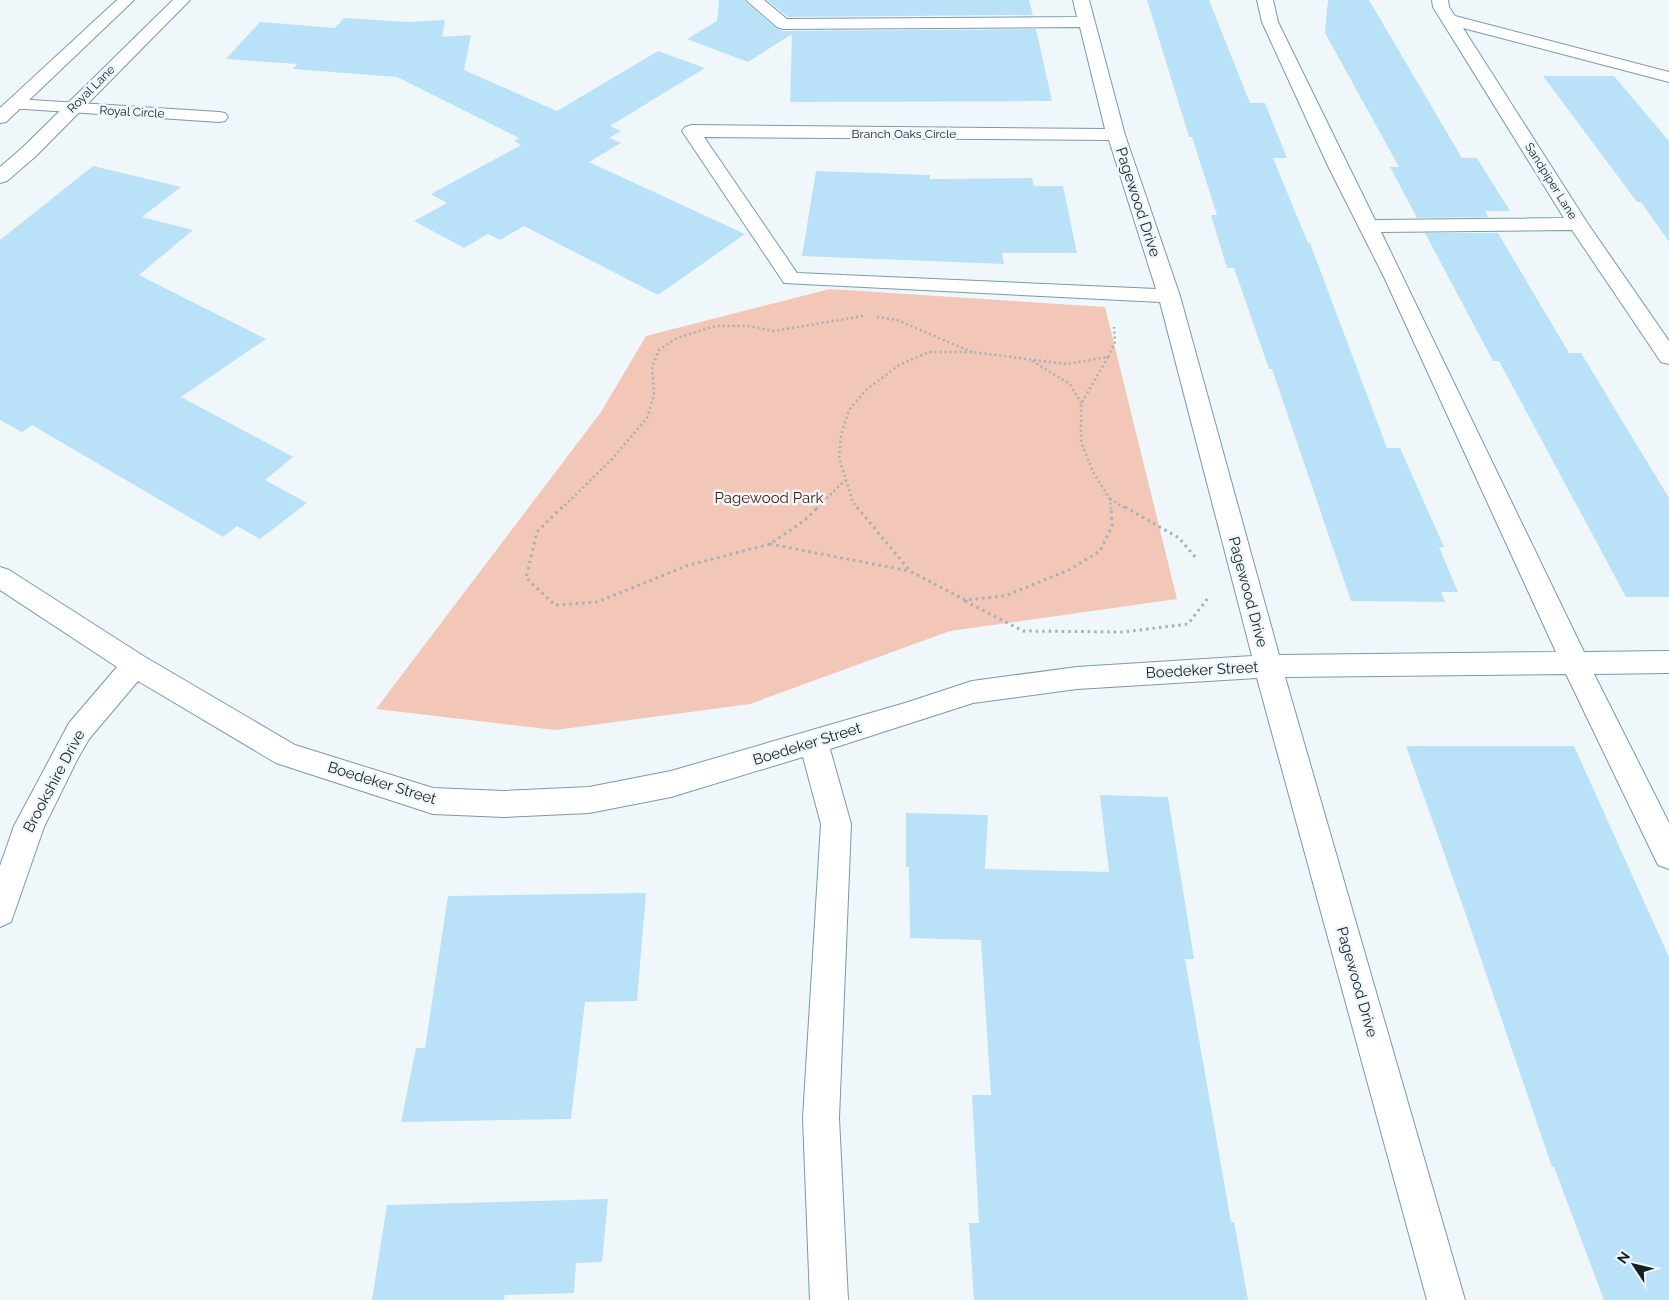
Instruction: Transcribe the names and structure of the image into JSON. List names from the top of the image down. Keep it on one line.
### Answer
{"streets":{"street":["Royal Lane","Royal Circle","Branch Oaks Circle","Sandpiper Lane","Pagewood Drive","Boedeker Street","Brookshire Drive"]},"crossings":[["Royal Lane","Royal Circle"],["Branch Oaks Circle","Pagewood Drive"],["Pagewood Drive","Boedeker Street"],["Boedeker Street","Brookshire Drive"]],"parks":["Pagewood Park"],"north":"top left"}
